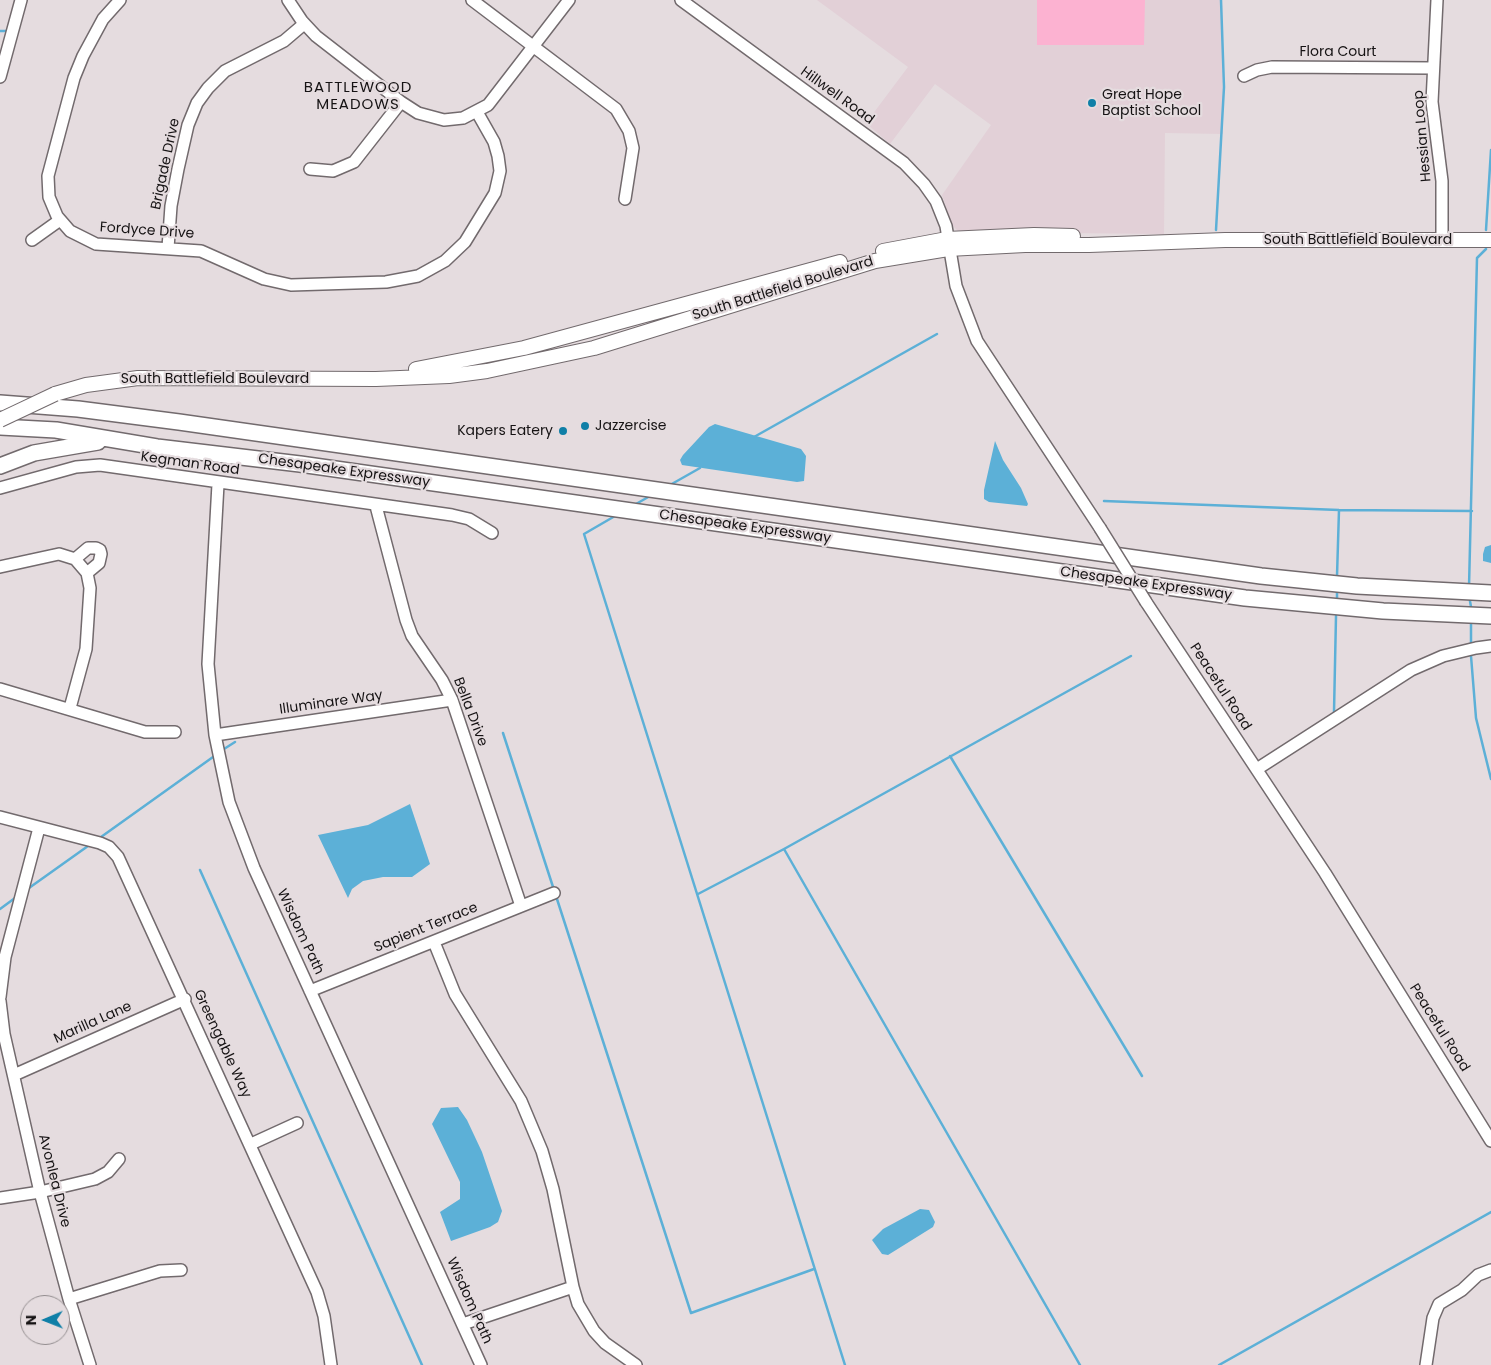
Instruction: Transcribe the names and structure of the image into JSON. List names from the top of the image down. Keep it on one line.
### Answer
{"streets":{"highway":["Chesapeake Expressway"],"main road":["South Battlefield Boulevard"],"street":["Flora Court","Hillwell Road","Hessian Loop","Brigade Drive","Fordyce Drive","Kegman Road","Peaceful Road","Illuminare Way","Bella Drive","Sapient Terrace","Wisdom Path","Marilla Lane","Greengable Way","Avonlea Drive"]},"crossings":[["Flora Court","Hessian Loop"],["Hillwell Road","South Battlefield Boulevard"],["Hillwell Road","Peaceful Road"],["Hessian Loop","South Battlefield Boulevard"],["Brigade Drive","Fordyce Drive"],["South Battlefield Boulevard","Peaceful Road"],["Kegman Road","Bella Drive"],["Kegman Road","Wisdom Path"],["Illuminare Way","Bella Drive"],["Illuminare Way","Wisdom Path"],["Bella Drive","Sapient Terrace"],["Sapient Terrace","Wisdom Path"],["Marilla Lane","Greengable Way"],["Marilla Lane","Avonlea Drive"],["Greengable Way","Avonlea Drive"]],"districts":["BATTLEWOOD MEADOWS"],"places":["Great Hope Baptist School","Jazzercise","Kapers Eatery"],"north":"left"}
